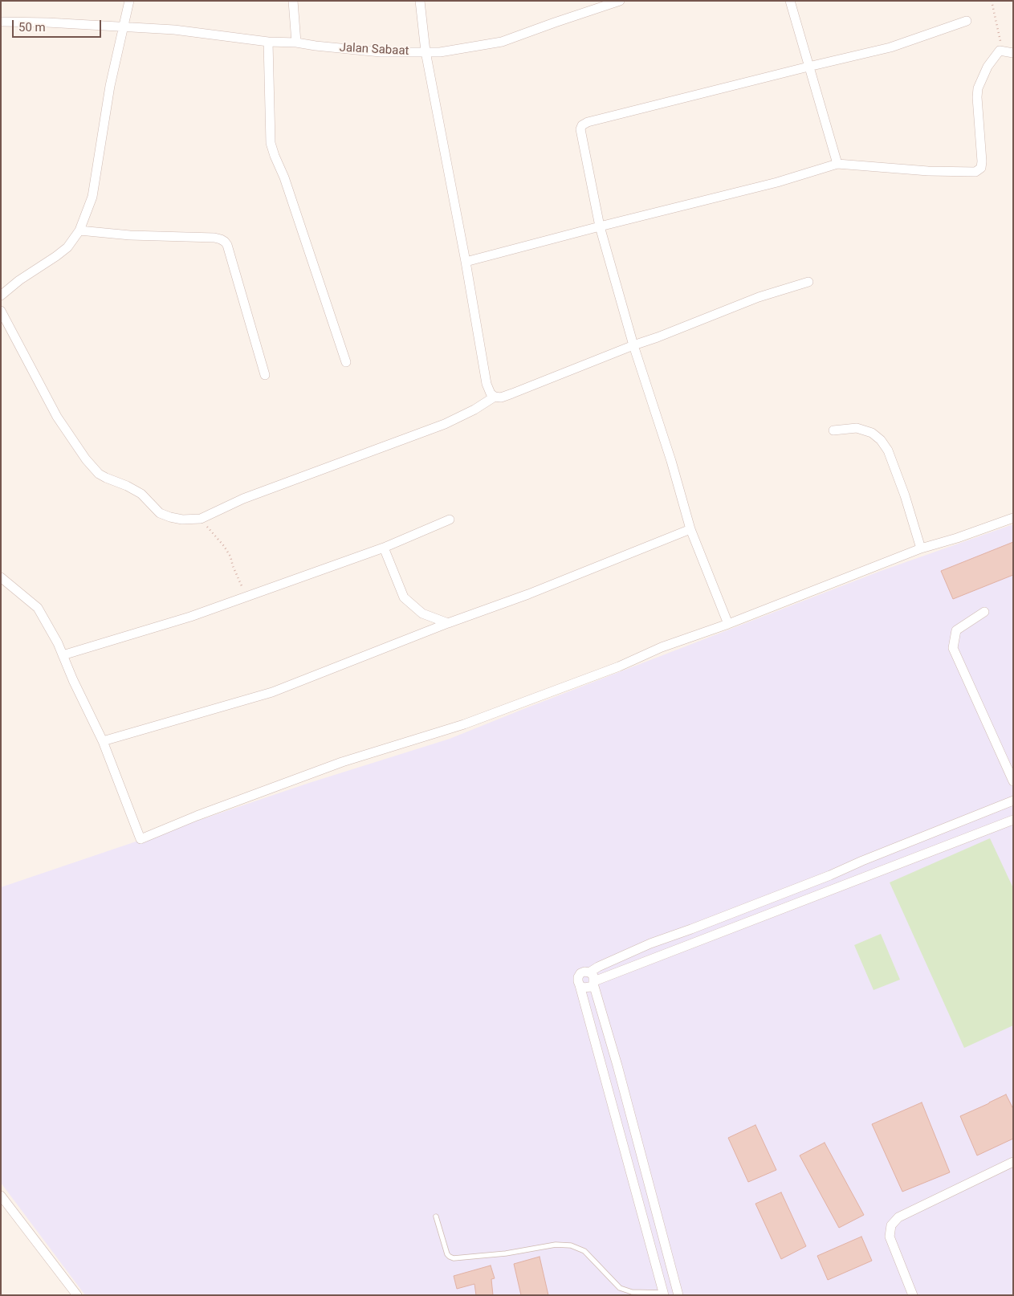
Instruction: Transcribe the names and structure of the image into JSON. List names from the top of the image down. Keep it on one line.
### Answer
{"streets":{"street":["Jalan Sabaat"]},"scale_bar":"50 m"}
